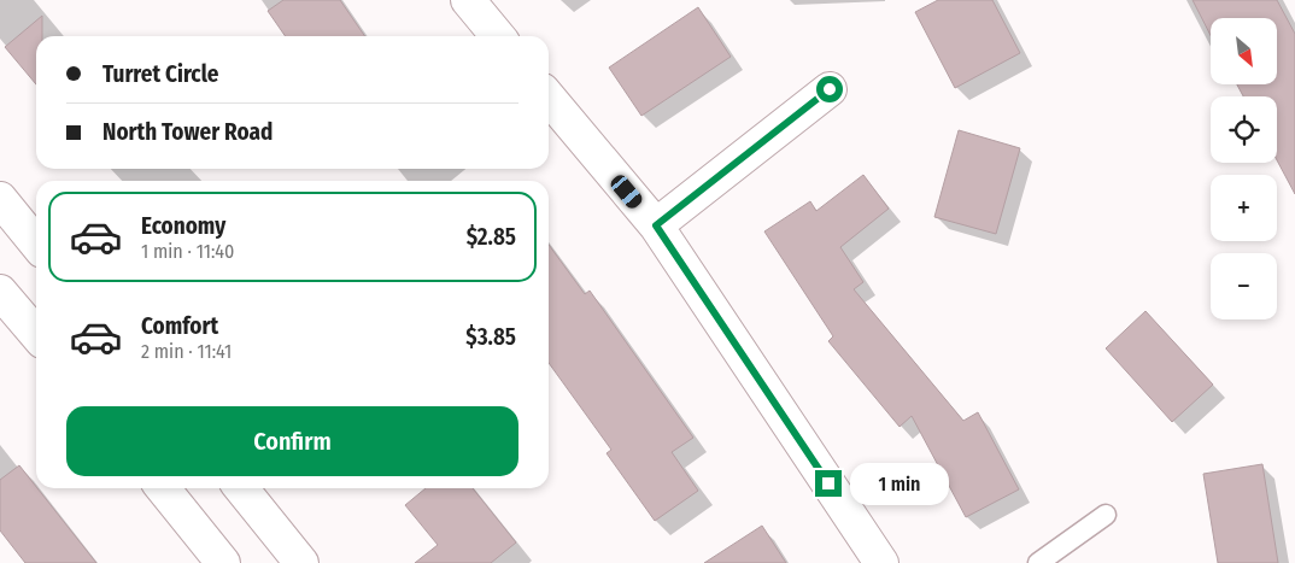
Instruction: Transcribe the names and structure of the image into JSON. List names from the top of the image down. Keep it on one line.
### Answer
{"north":"bottom right","page":{"map_buttons":["+","−"],"banner":["Turret Circle","North Tower Road"],"list":[{"name":"Economy","note":"1 min · 11:40","value":"$2.85"},{"name":"Comfort","note":"2 min · 11:41","value":"$3.85"}],"buttons":"Confirm","bubble":"1 min"}}
